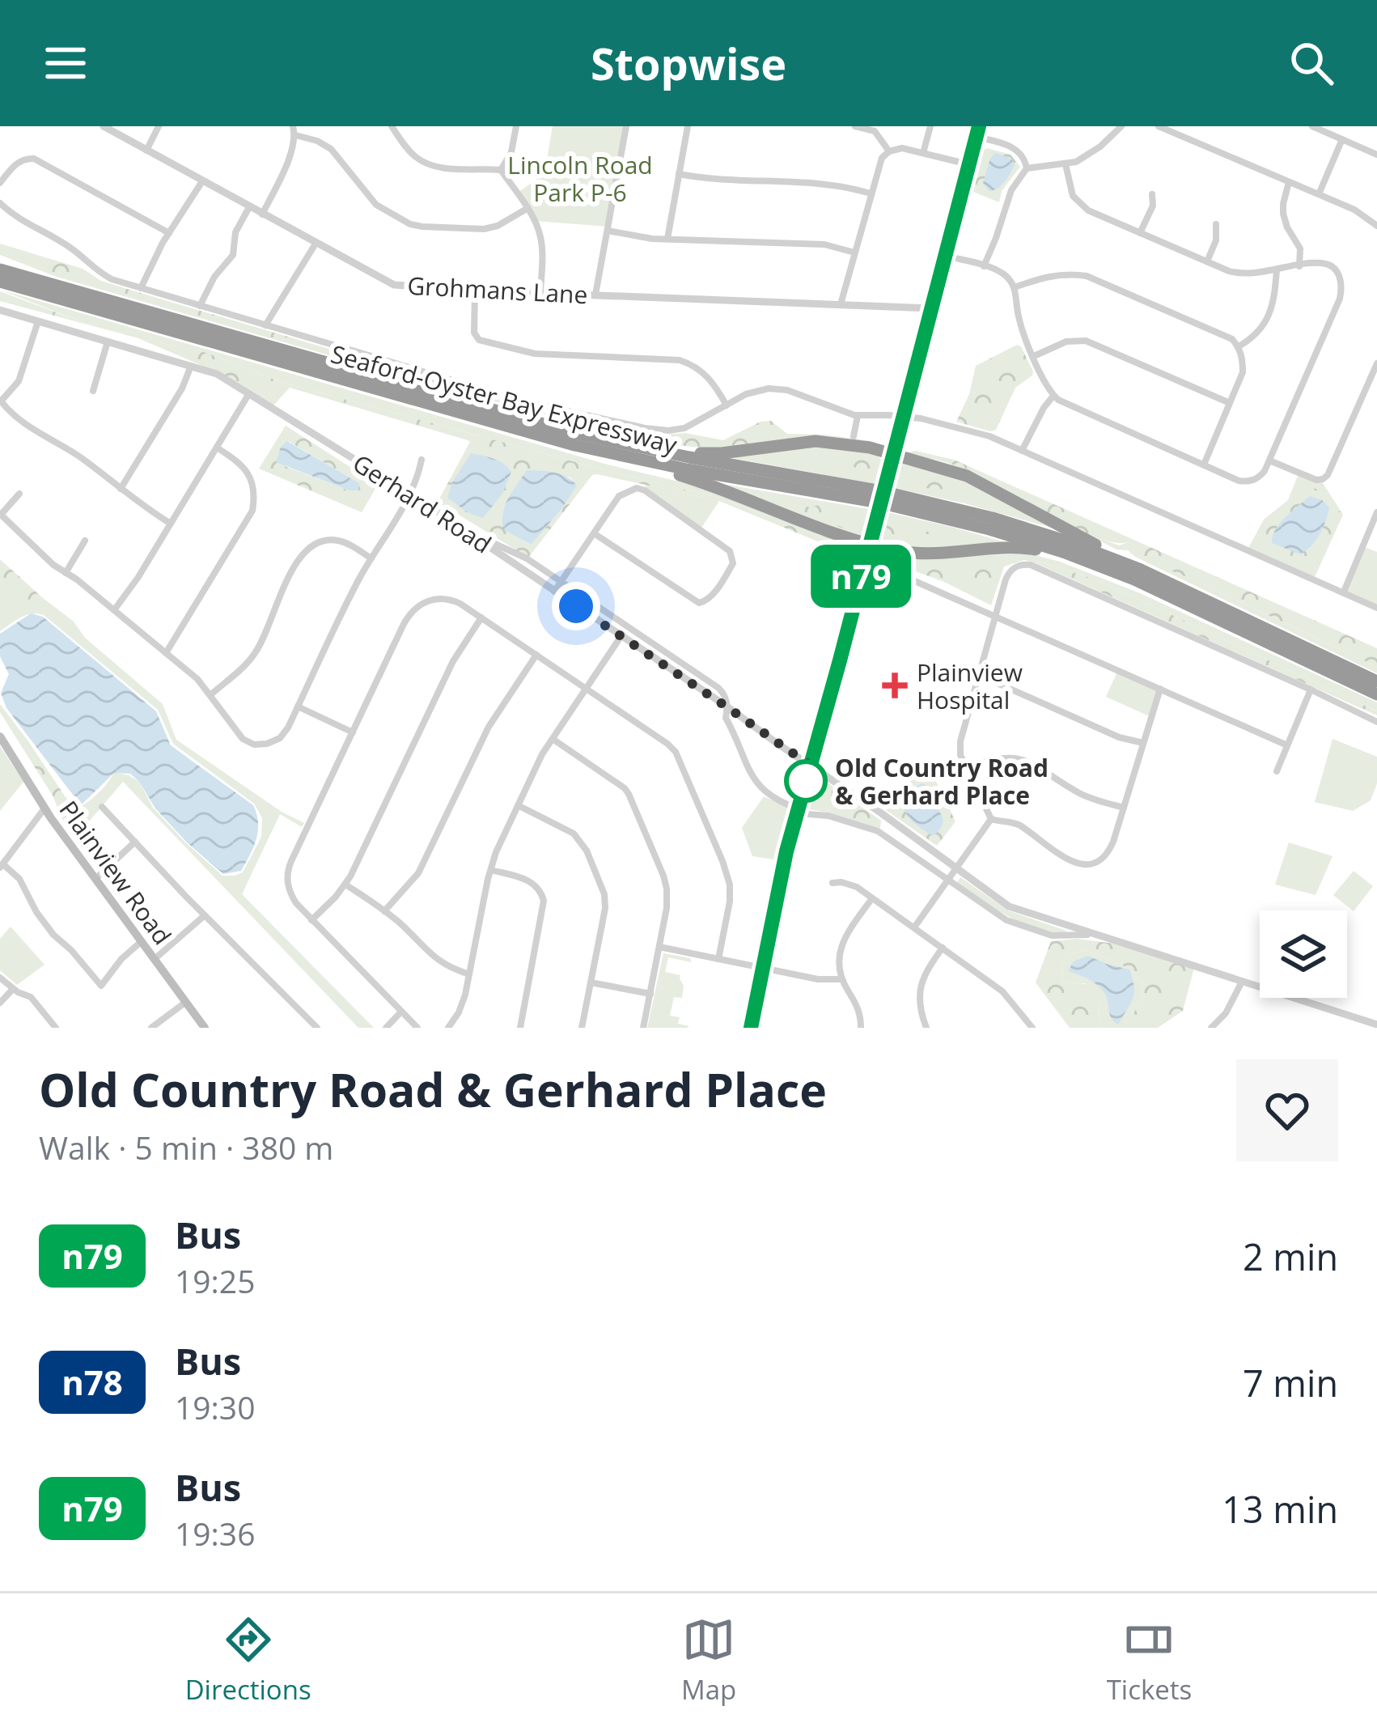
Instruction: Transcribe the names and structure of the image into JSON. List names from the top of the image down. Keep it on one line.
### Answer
{"streets":{"highway":["Seaford-Oyster Bay Expressway"],"main road":["Plainview Road"],"street":["Grohmans Lane","Gerhard Road"]},"parks":["Lincoln Road Park P-6"],"places":{"health":["Plainview Hospital"],"other":["Old Country Road & Gerhard Place"]},"lines":["bus line n79"],"page":{"header":"Stopwise","on_map":"n79","heading":["Old Country Road & Gerhard Place","Walk · 5 min · 380 m"],"list":[{"mark":"n79","name":"Bus","note":"19:25","value":"2 min"},{"mark":"n78","name":"Bus","note":"19:30","value":"7 min"},{"mark":"n79","name":"Bus","note":"19:36","value":"13 min"}],"tabs":["Directions","Map","Tickets"]}}
